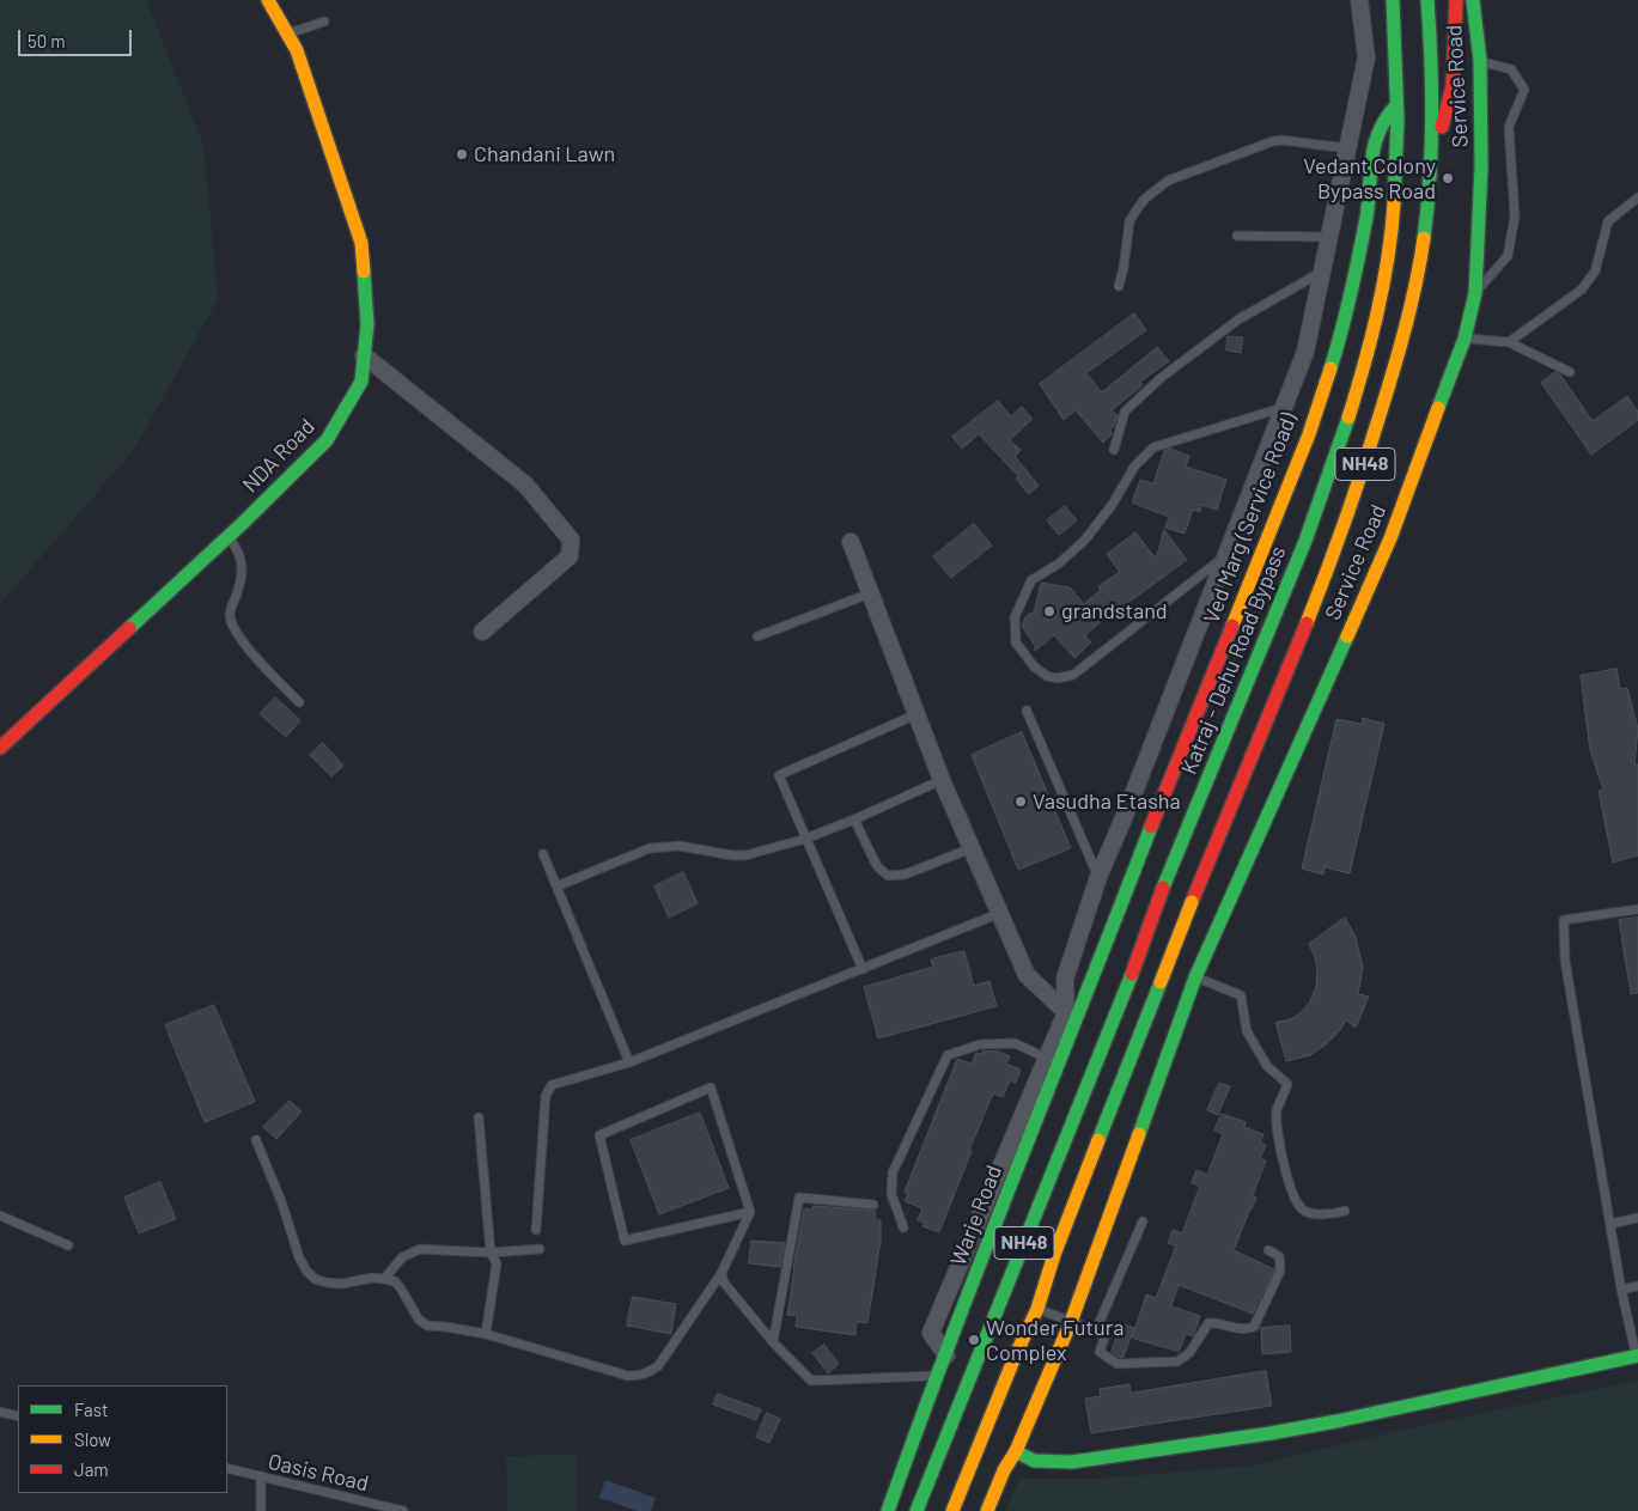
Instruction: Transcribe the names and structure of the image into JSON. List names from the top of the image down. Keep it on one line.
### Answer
{"streets":{"main road":["Service Road","NDA Road","NH48","Ved Marg (Service Road)","Katraj - Dehu Road Bypass","Warje Road"],"lane":["Oasis Road"]},"crossings":[["Ved Marg (Service Road)","Katraj - Dehu Road Bypass"],["Ved Marg (Service Road)","Warje Road"]],"places":["Chandani Lawn","Vedant Colony Bypass Road","grandstand","Vasudha Etasha","Wonder Futura Complex"],"legend":["Fast","Slow","Jam"],"scale_bar":"50 m"}
